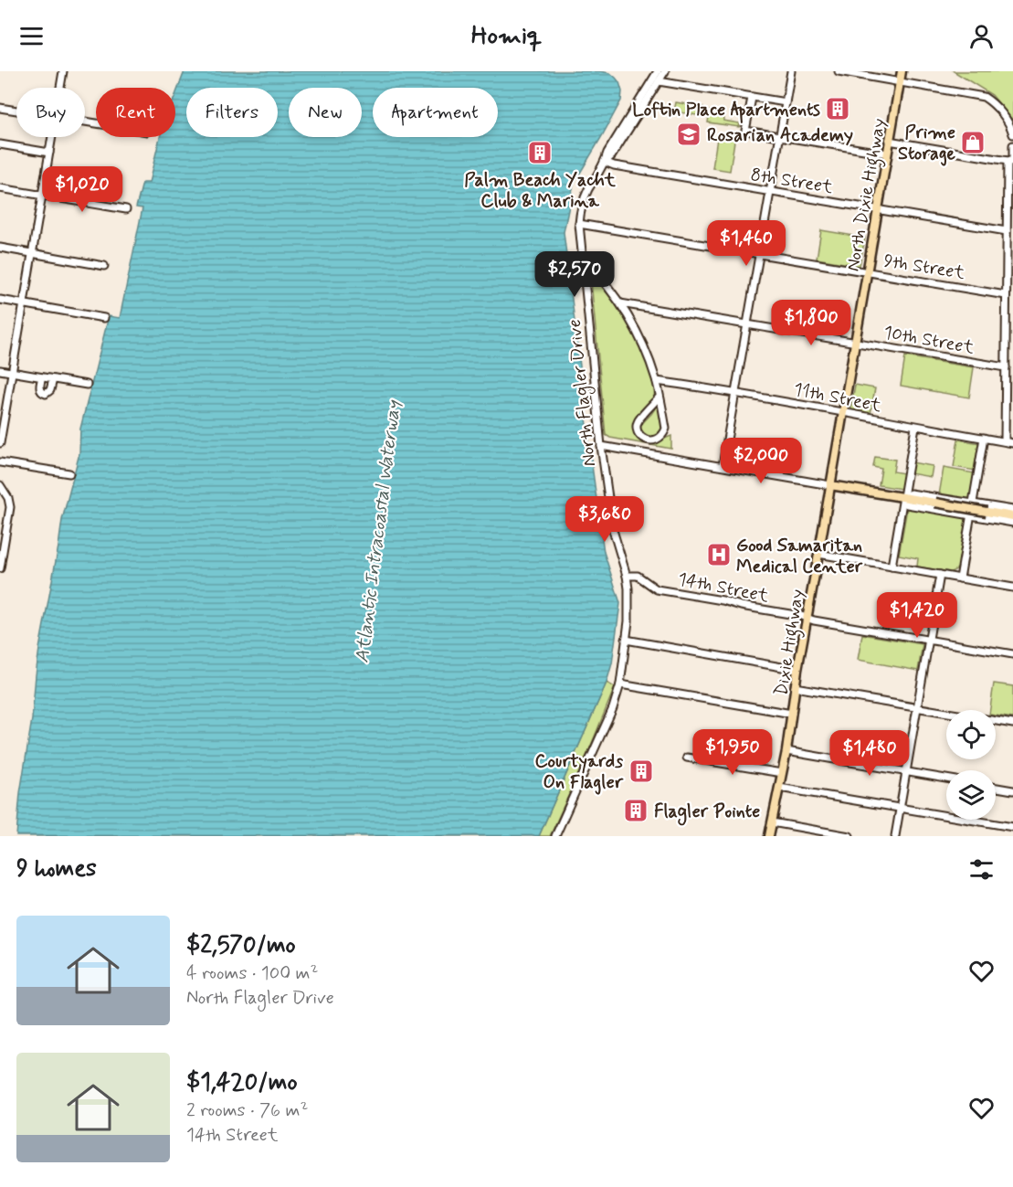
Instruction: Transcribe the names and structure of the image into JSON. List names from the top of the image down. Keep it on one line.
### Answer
{"streets":{"main road":["North Dixie Highway","Dixie Highway"],"street":["8th Street","9th Street","10th Street","North Flagler Drive","11th Street","14th Street"]},"crossings":[["8th Street","North Dixie Highway"],["8th Street","North Flagler Drive"],["North Dixie Highway","9th Street"],["North Dixie Highway","10th Street"],["North Dixie Highway","11th Street"],["North Dixie Highway","Dixie Highway"],["9th Street","North Flagler Drive"],["North Flagler Drive","14th Street"],["14th Street","Dixie Highway"]],"water":["Atlantic Intracoastal Waterway"],"places":{"building":["Loftin Place Apartments","Palm Beach Yacht Club & Marina","Courtyards On Flagler","Flagler Pointe"],"school or university":["Rosarian Academy"],"shop":["Prime Storage"],"hospital":["Good Samaritan Medical Center"]},"page":{"header":"Homiq","chip":["Buy","Rent","Filters","New","Apartment"],"price":["$1,020","$1,460","$2,570","$1,800","$2,000","$3,680","$1,420","$1,950","$1,480"],"heading":"9 homes","list":[{"name":"$2,570/mo","note":"4 rooms · 100 m² · North Flagler Drive"},{"name":"$1,420/mo","note":"2 rooms · 76 m² · 14th Street"}]}}
